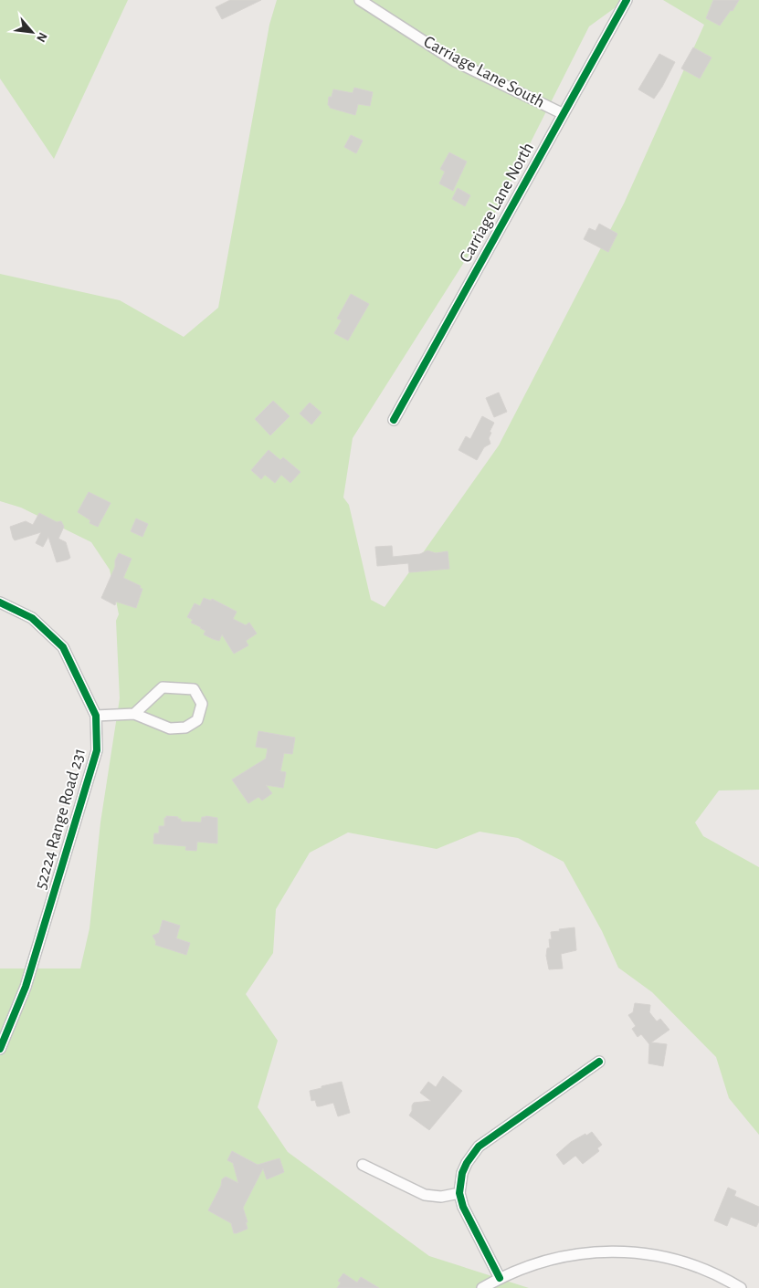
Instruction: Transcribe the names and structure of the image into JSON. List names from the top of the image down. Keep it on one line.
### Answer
{"streets":{"street":["Carriage Lane South","Carriage Lane North","52224 Range Road 231"]},"crossings":[["Carriage Lane South","Carriage Lane North"]],"north":"bottom right"}
